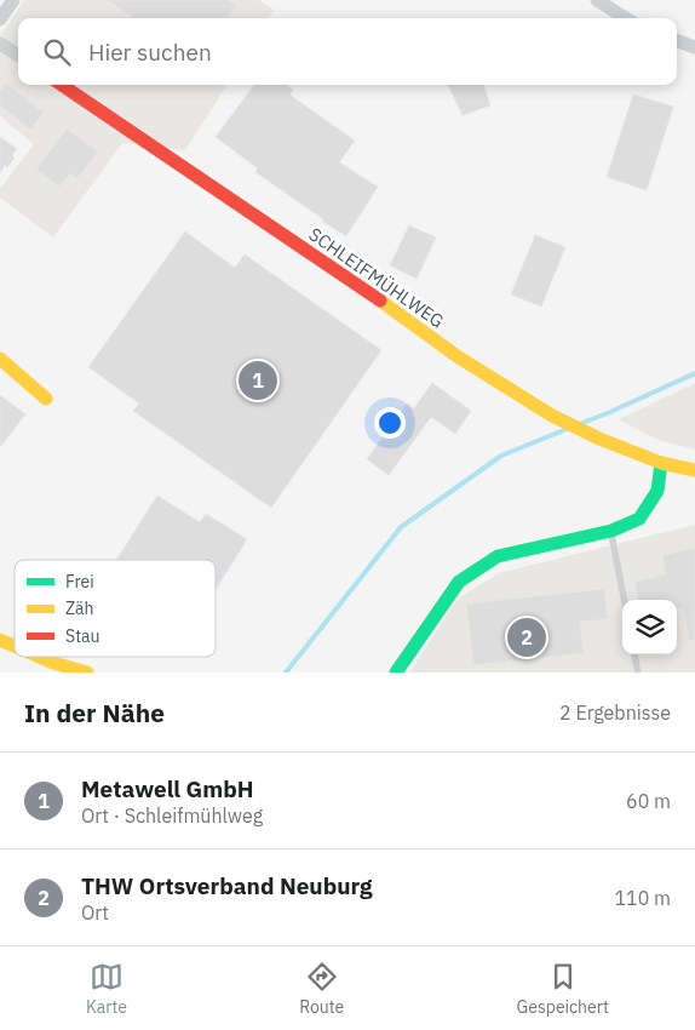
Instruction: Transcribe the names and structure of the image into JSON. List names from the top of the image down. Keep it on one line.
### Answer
{"streets":{"street":["SCHLEIFMÜHLWEG"]},"legend":["Frei","Zäh","Stau"],"page":{"search":"Hier suchen","pins":["1","2"],"heading":["In der Nähe","2 Ergebnisse"],"list":[{"mark":"1","name":"Metawell GmbH","note":"Ort · Schleifmühlweg","value":"60 m"},{"mark":"2","name":"THW Ortsverband Neuburg","note":"Ort","value":"110 m"}],"nav":["Karte","Route","Gespeichert"]}}
